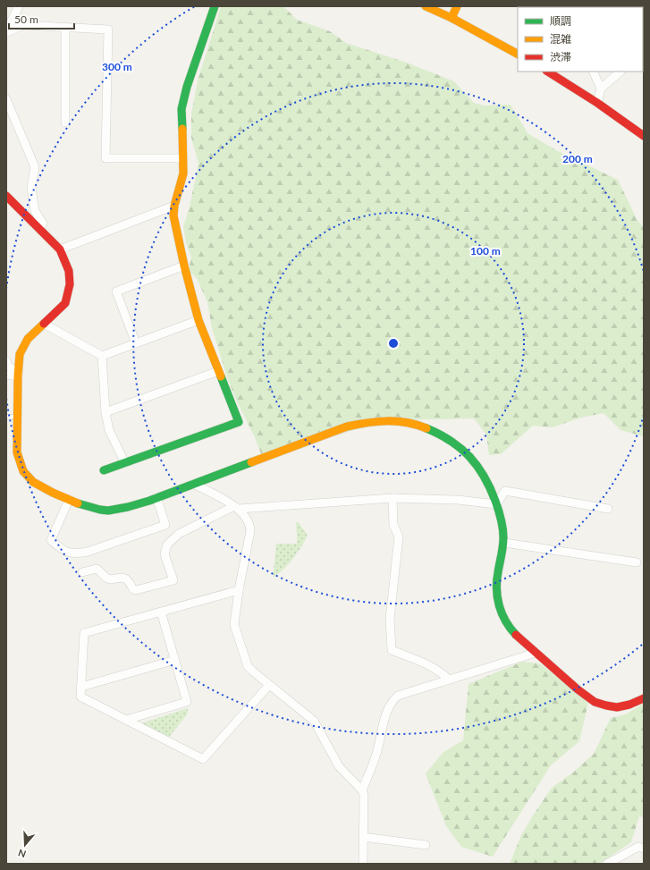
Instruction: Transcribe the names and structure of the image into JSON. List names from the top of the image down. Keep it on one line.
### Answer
{"legend":["順調","混雑","渋滞"],"scale_bar":"50 m","north":"bottom","rings":["300 m","200 m","100 m"]}
